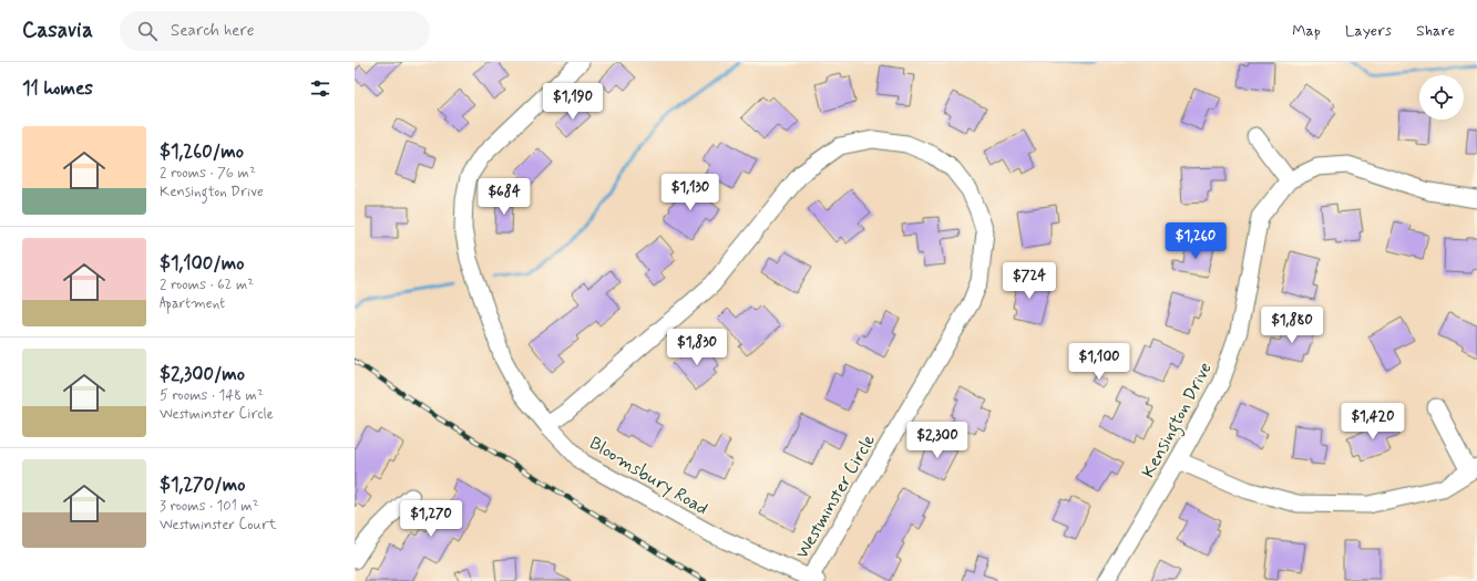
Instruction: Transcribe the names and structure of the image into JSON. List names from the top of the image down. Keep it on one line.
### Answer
{"streets":{"street":["Kensington Drive","Bloomsbury Road","Westminster Circle"]},"crossings":[["Bloomsbury Road","Westminster Circle"]],"page":{"header":"Casavia","search":"Search here","nav":["Map","Layers","Share"],"heading":"11 homes","price":["$1,190","$1,130","$684","$1,260","$724","$1,880","$1,830","$1,100","$1,420","$2,300","$1,270"],"list":[{"name":"$1,260/mo","note":"2 rooms · 76 m² · Kensington Drive"},{"name":"$1,100/mo","note":"2 rooms · 62 m² · Apartment"},{"name":"$2,300/mo","note":"5 rooms · 148 m² · Westminster Circle"},{"name":"$1,270/mo","note":"3 rooms · 101 m² · Westminster Court"}]}}
